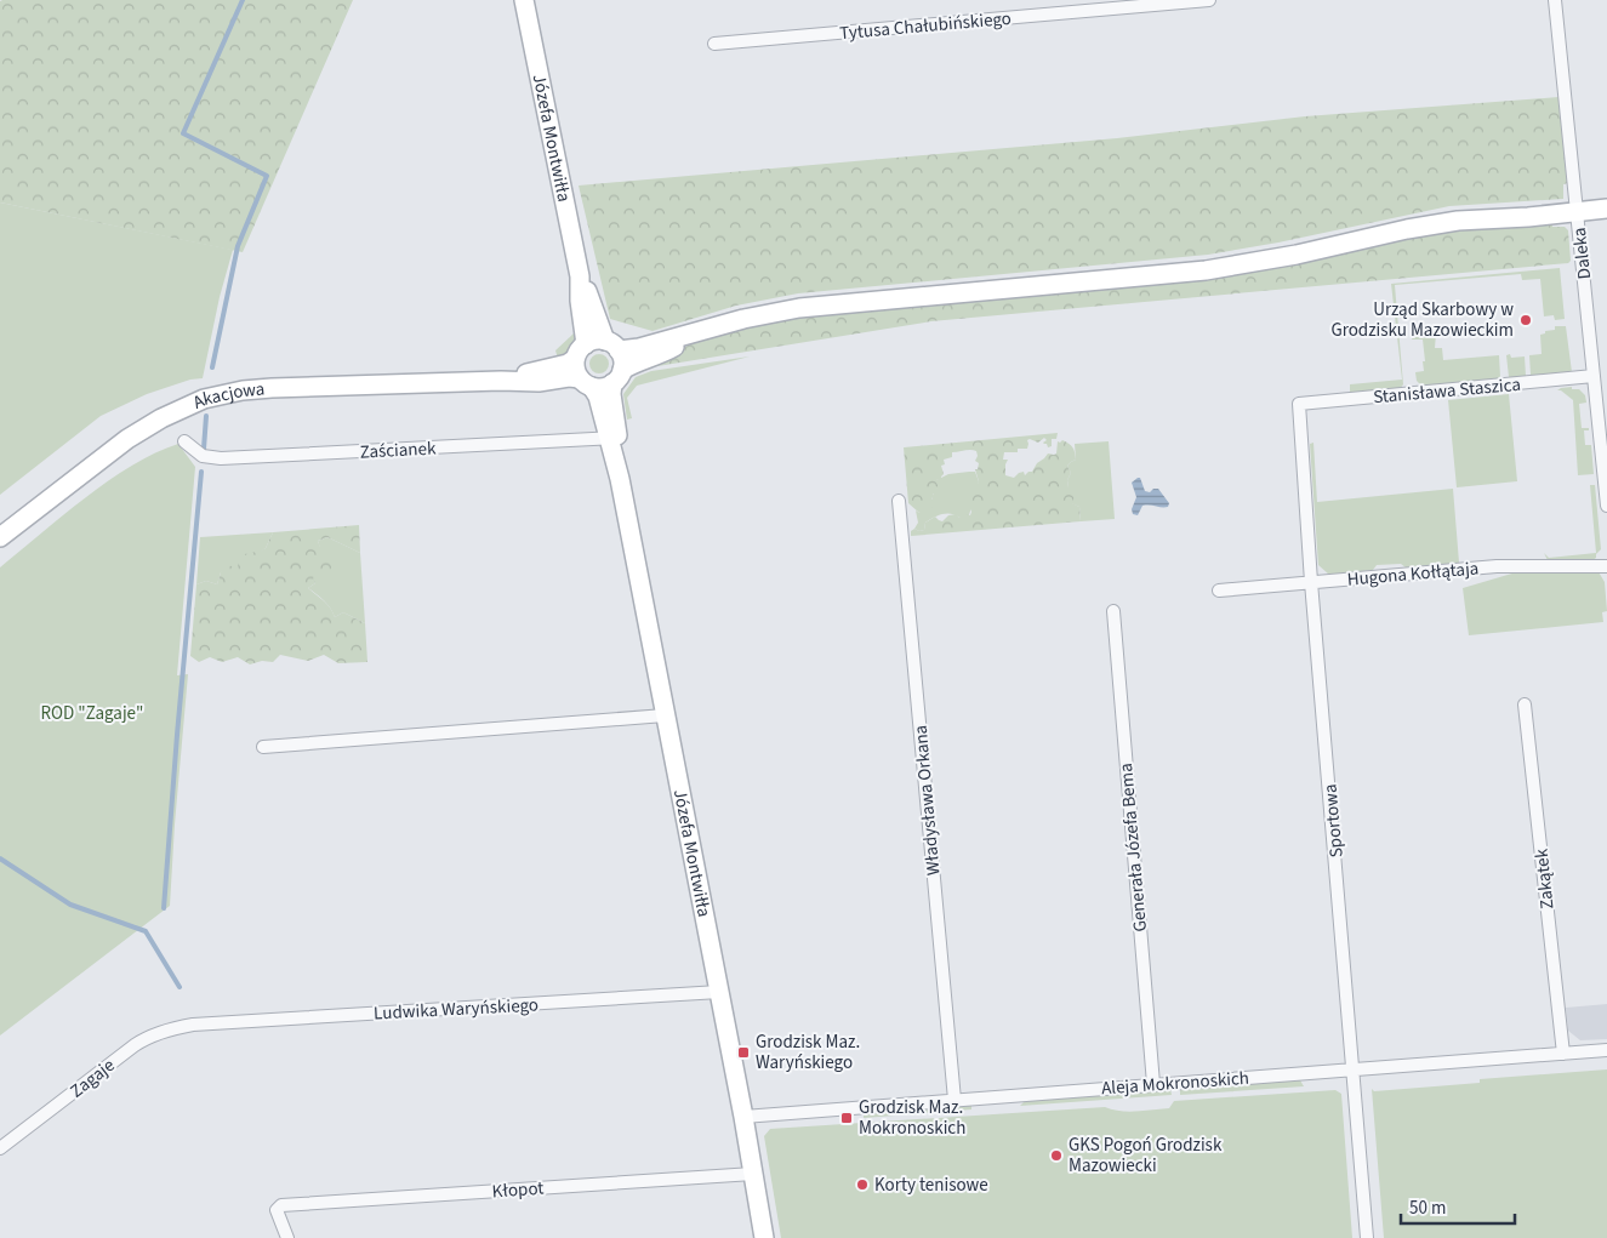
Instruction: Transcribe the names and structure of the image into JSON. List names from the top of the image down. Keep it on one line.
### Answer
{"streets":{"street":["Tytusa Chałubińskiego","Józefa Montwiłła","Daleka","Stanisława Staszica","Akacjowa","Zaścianek","Hugona Kołłątaja","Władysława Orkana","Sportowa","Generała Józefa Bema","Zakątek","Ludwika Waryńskiego","Zagaje","Aleja Mokronoskich","Kłopot"]},"crossings":[["Józefa Montwiłła","Akacjowa"],["Józefa Montwiłła","Zaścianek"],["Józefa Montwiłła","Ludwika Waryńskiego"],["Józefa Montwiłła","Aleja Mokronoskich"],["Józefa Montwiłła","Kłopot"],["Daleka","Stanisława Staszica"],["Stanisława Staszica","Sportowa"],["Hugona Kołłątaja","Sportowa"],["Władysława Orkana","Aleja Mokronoskich"],["Sportowa","Aleja Mokronoskich"],["Generała Józefa Bema","Aleja Mokronoskich"],["Zakątek","Aleja Mokronoskich"],["Ludwika Waryńskiego","Zagaje"]],"parks":["ROD \"Zagaje\""],"places":{"other":["Urząd Skarbowy w Grodzisku Mazowieckim","GKS Pogoń Grodzisk Mazowiecki","Korty tenisowe"],"transit":["Grodzisk Maz. Waryńskiego","Grodzisk Maz. Mokronoskich"]},"scale_bar":"50 m"}
